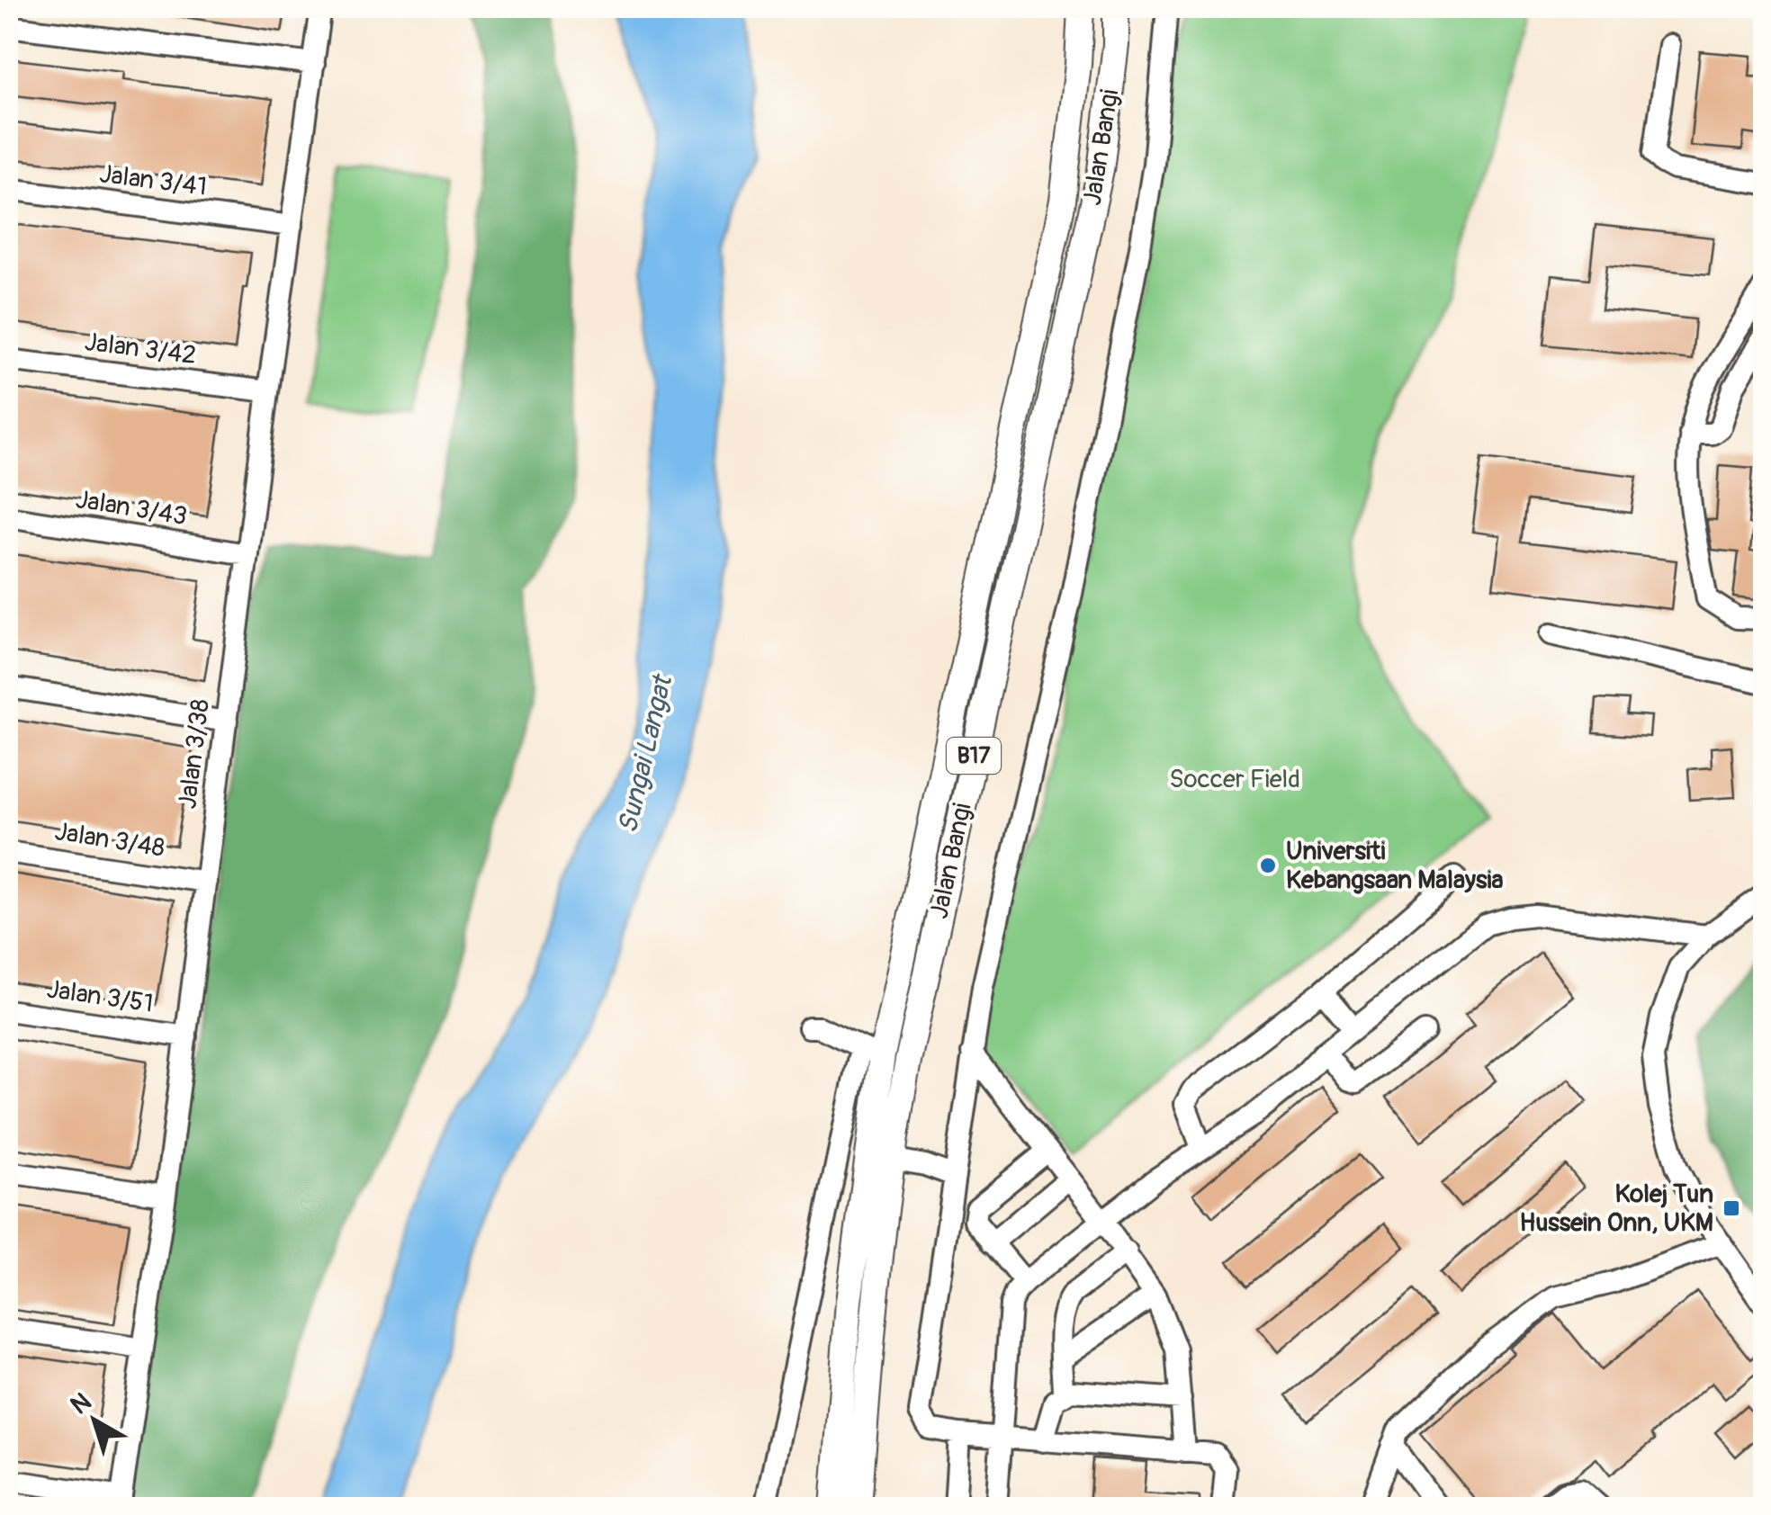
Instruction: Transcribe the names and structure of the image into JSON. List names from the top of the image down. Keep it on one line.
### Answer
{"streets":{"main road":["Jalan Bangi","B17"],"street":["Jalan 3/41","Jalan 3/42","Jalan 3/43","Jalan 3/38","Jalan 3/48","Jalan 3/51"]},"crossings":[["Jalan 3/41","Jalan 3/38"],["Jalan 3/42","Jalan 3/38"],["Jalan 3/43","Jalan 3/38"],["Jalan 3/38","Jalan 3/48"],["Jalan 3/38","Jalan 3/51"]],"water":["Sungai Langat"],"parks":["Soccer Field"],"places":{"other":["Universiti Kebangsaan Malaysia"],"transit":["Kolej Tun Hussein Onn, UKM"]},"north":"top left"}
